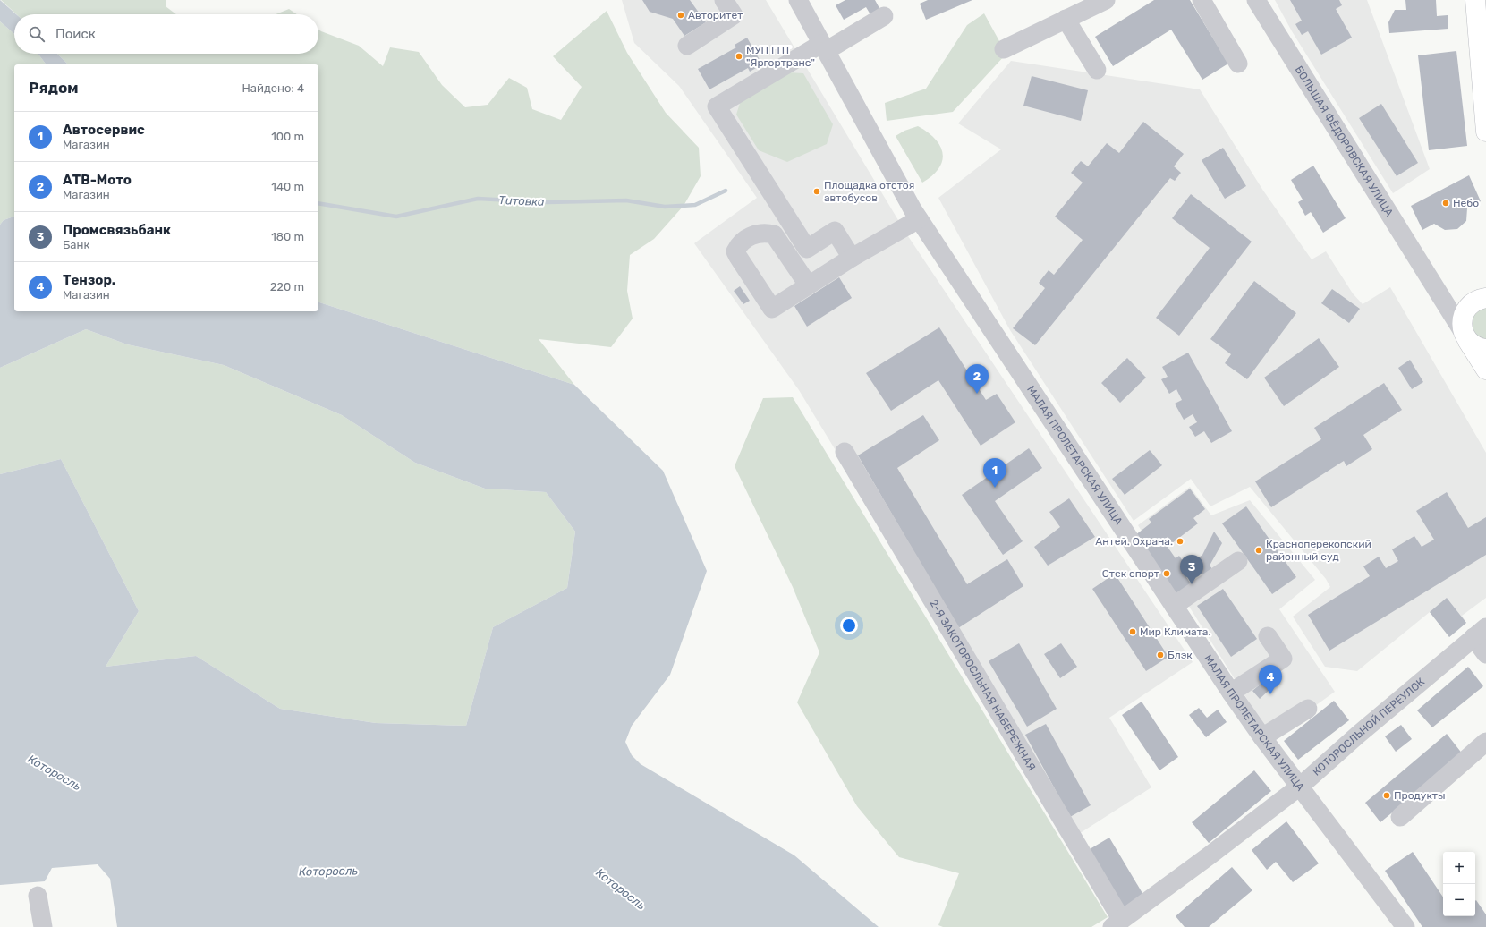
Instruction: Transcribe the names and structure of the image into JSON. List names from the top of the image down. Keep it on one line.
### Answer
{"streets":{"main road":["БОЛЬШАЯ ФЁДОРОВСКАЯ УЛИЦА"],"street":["МАЛАЯ ПРОЛЕТАРСКАЯ УЛИЦА","2-Я ЗАКОТОРОСЛЬНАЯ НАБЕРЕЖНАЯ","КОТОРОСЛЬНОЙ ПЕРЕУЛОК"]},"crossings":[["МАЛАЯ ПРОЛЕТАРСКАЯ УЛИЦА","КОТОРОСЛЬНОЙ ПЕРЕУЛОК"],["2-Я ЗАКОТОРОСЛЬНАЯ НАБЕРЕЖНАЯ","КОТОРОСЛЬНОЙ ПЕРЕУЛОК"]],"water":["Титовка","Которосль"],"places":["Авторитет","МУП ГПТ \"Яргортранс\"","Площадка отстоя автобусов","Небо","Антей. Охрана.","Красноперекопский районный суд","Стек спорт","Мир Климата.","Блэк","Продукты"],"page":{"search":"Поиск","heading":["Рядом","Найдено: 4"],"list":[{"mark":"1","name":"Автосервис","note":"Магазин","value":"100 m"},{"mark":"2","name":"АТВ-Мото","note":"Магазин","value":"140 m"},{"mark":"3","name":"Промсвязьбанк","note":"Банк","value":"180 m"},{"mark":"4","name":"Тензор.","note":"Магазин","value":"220 m"}],"pins":["2","1","3","4"],"map_buttons":["+","−"]}}
